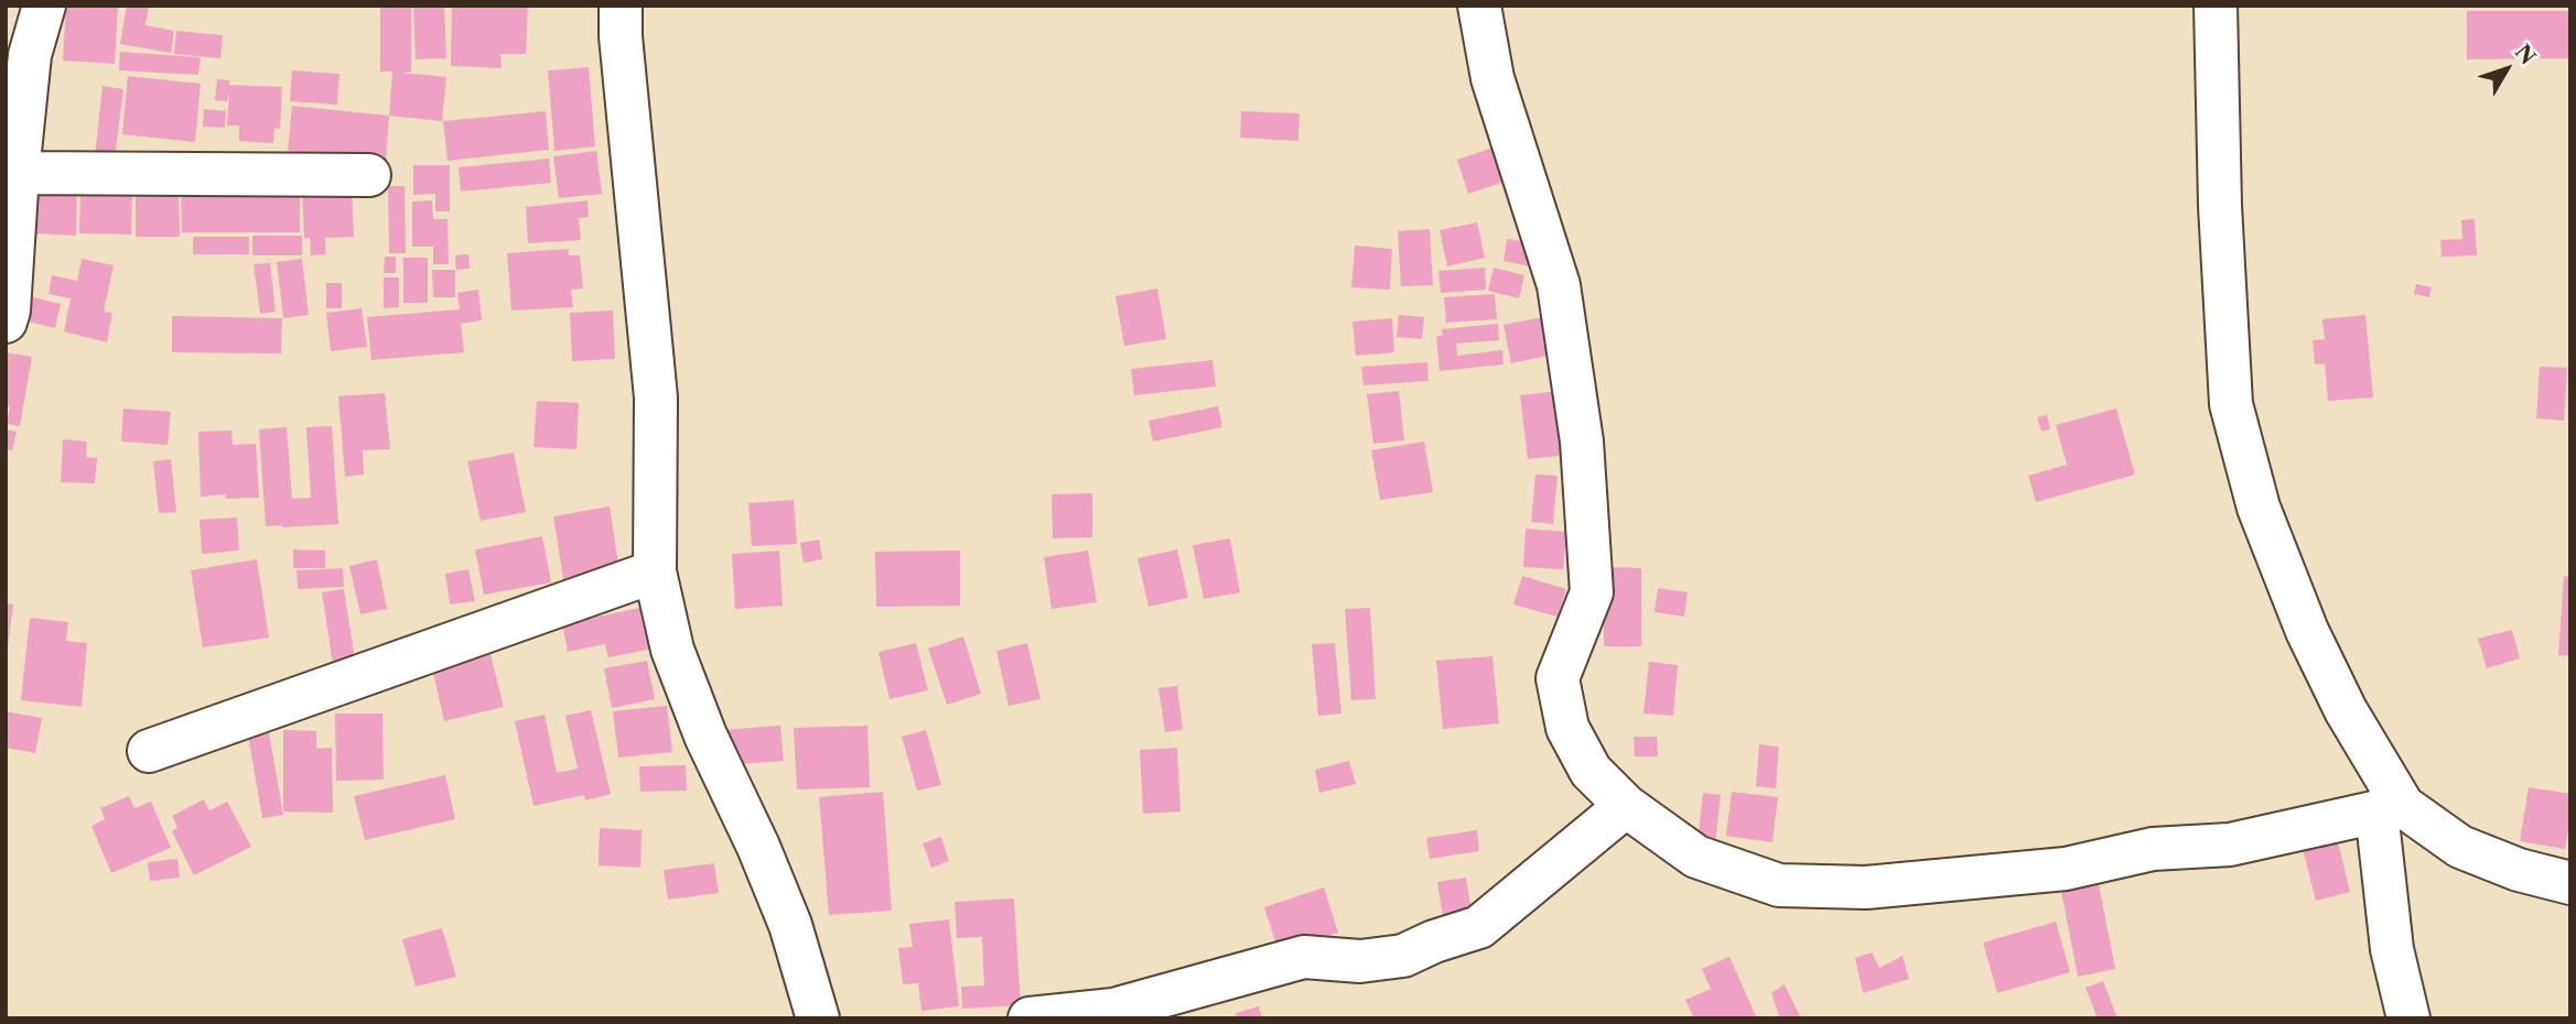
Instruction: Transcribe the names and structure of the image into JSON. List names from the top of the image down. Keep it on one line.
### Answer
{"north":"top right"}
